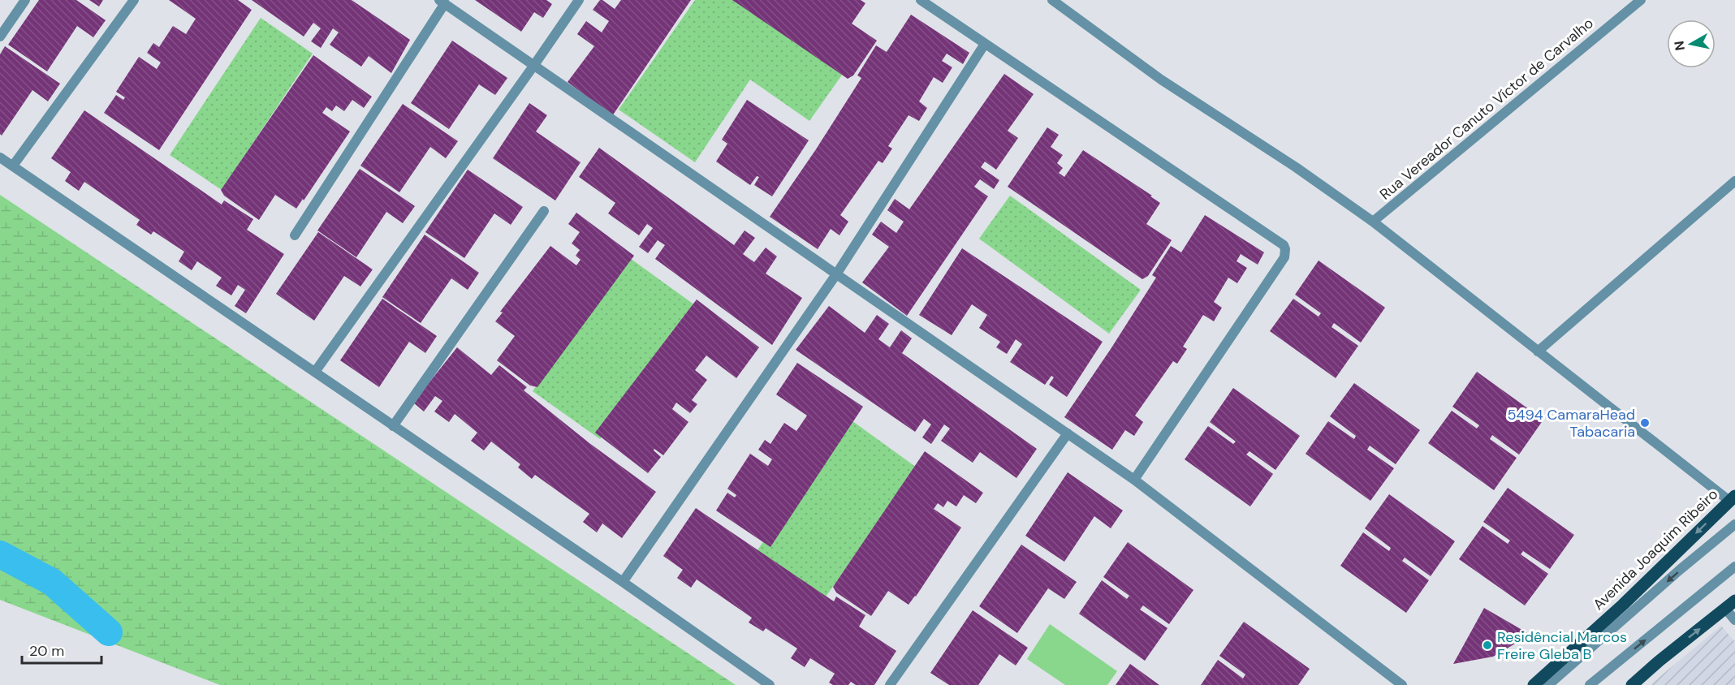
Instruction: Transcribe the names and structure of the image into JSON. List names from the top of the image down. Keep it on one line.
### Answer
{"streets":{"main road":["Avenida Joaquim Ribeiro"],"street":["Rua Vereador Canuto Víctor de Carvalho"]},"places":["5494 CamaraHead Tabacaria","Residêncial Marcos Freire Gleba B"],"scale_bar":"20 m","north":"left"}
